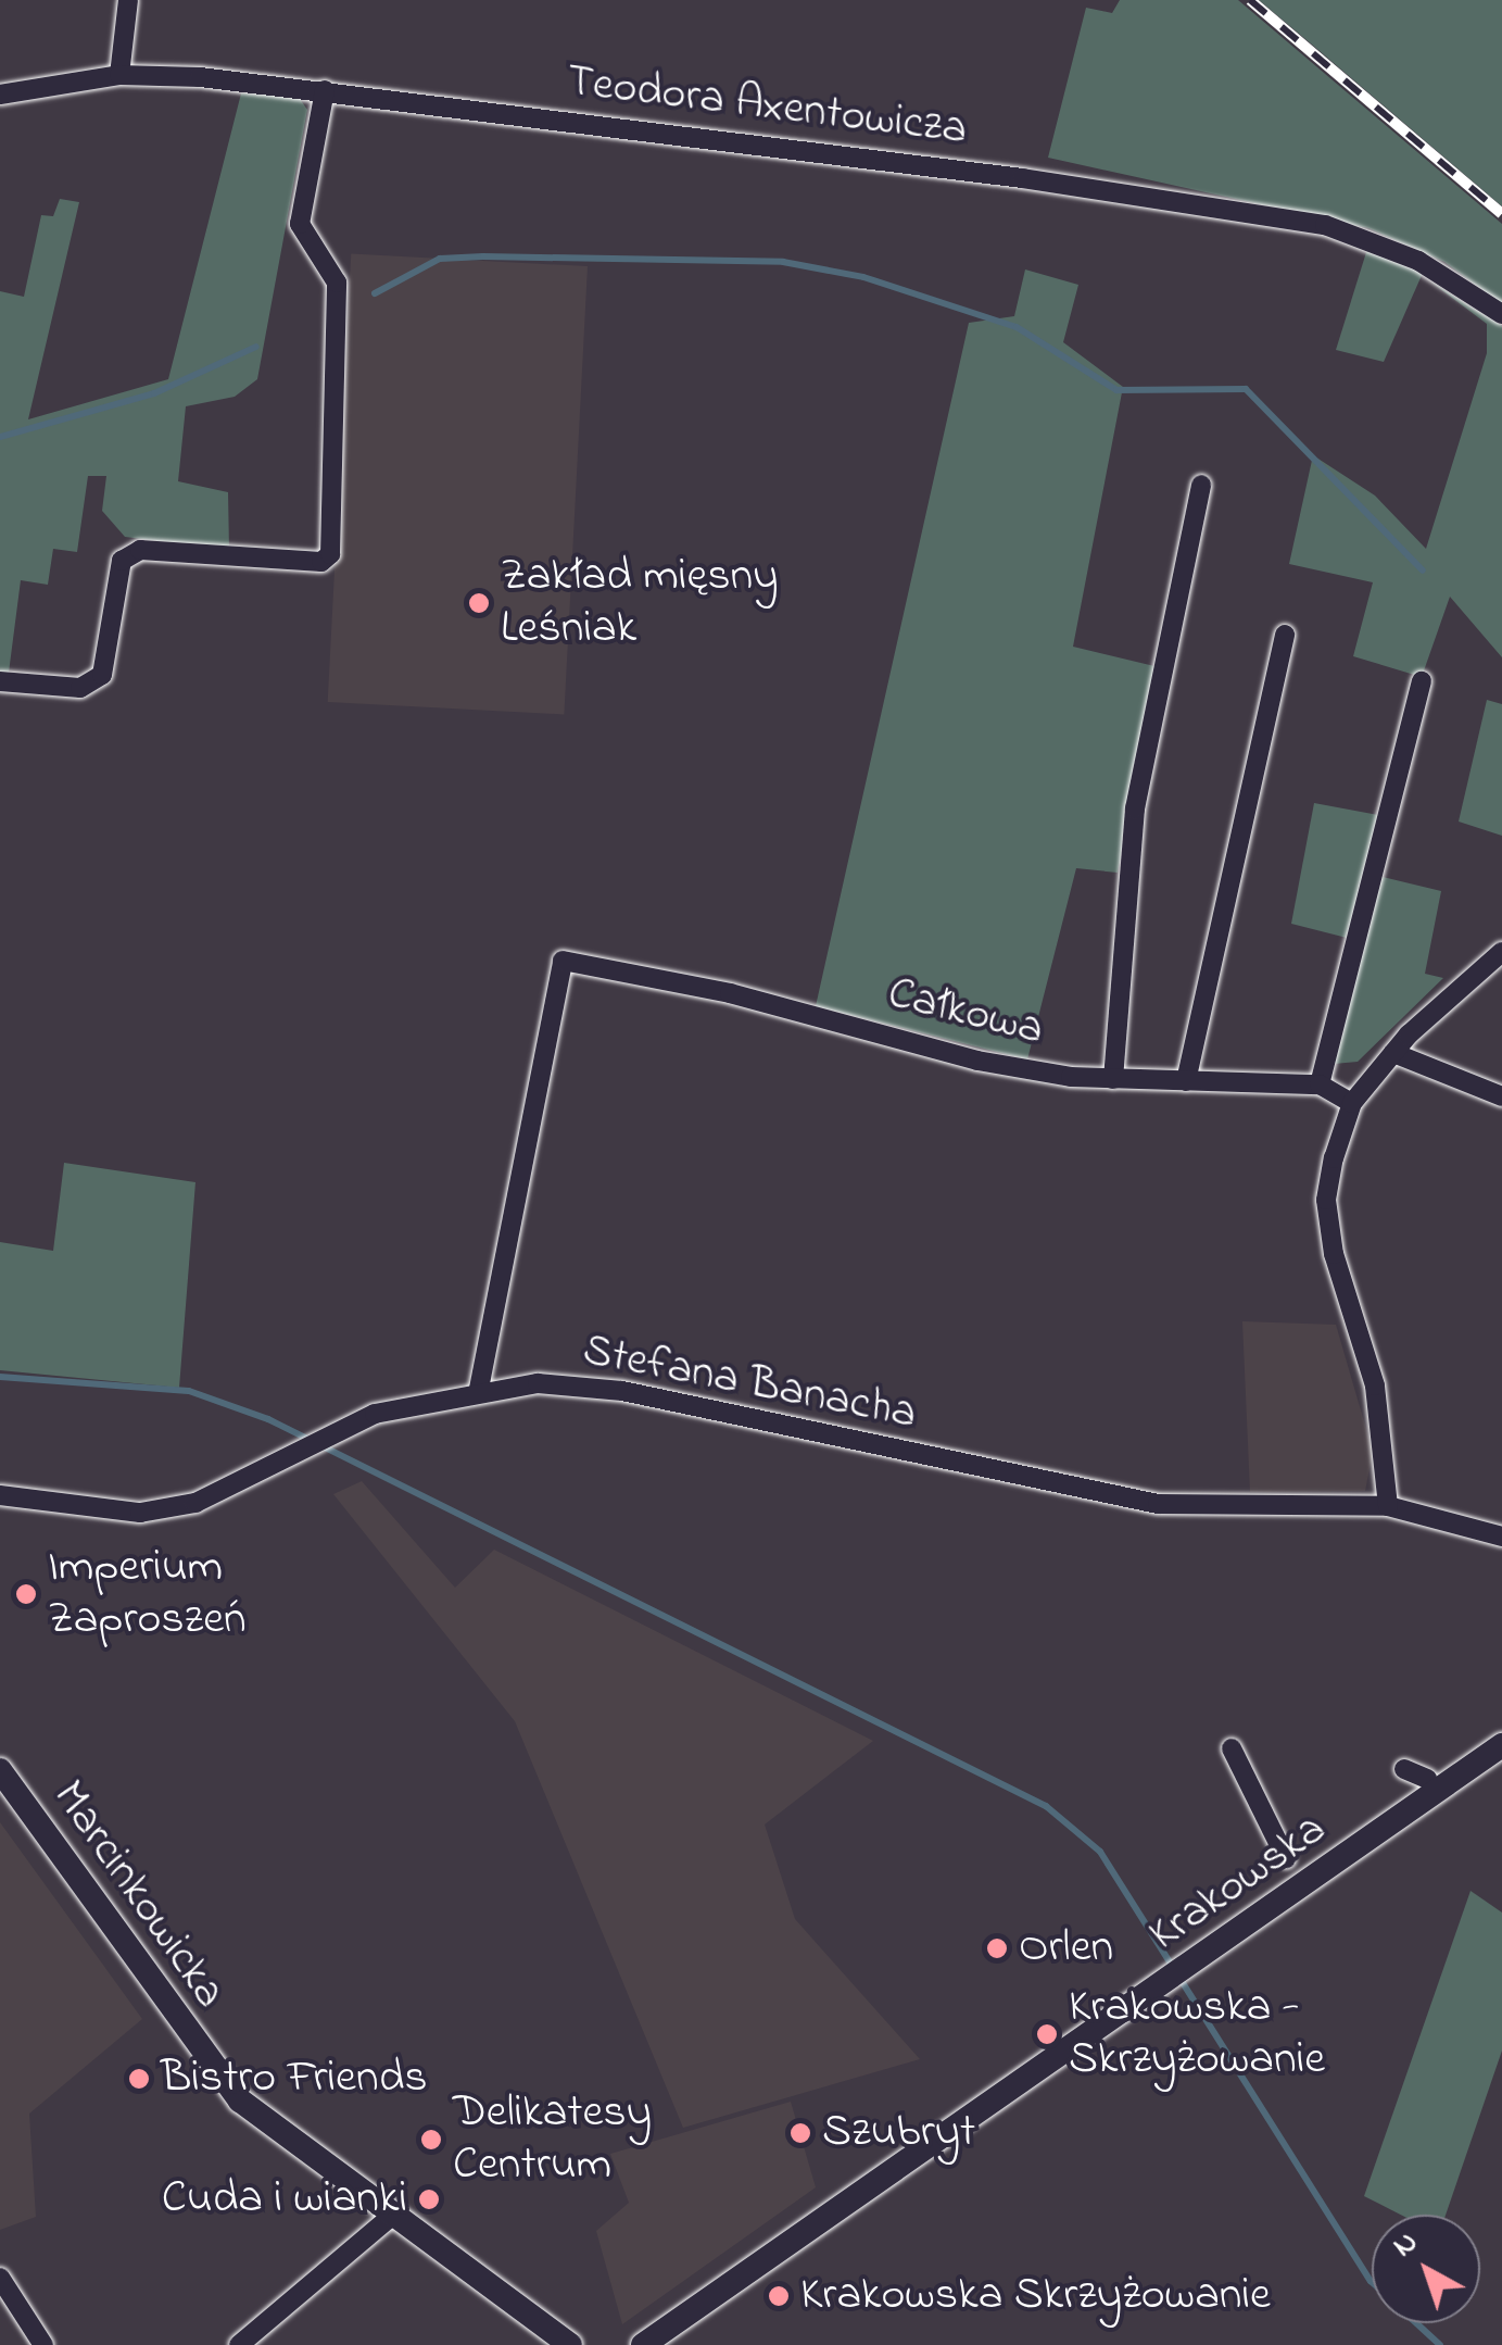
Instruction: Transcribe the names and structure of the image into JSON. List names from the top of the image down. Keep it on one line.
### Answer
{"streets":{"main road":["Krakowska","Marcinkowicka"],"street":["Teodora Axentowicza","Całkowa","Stefana Banacha"]},"crossings":[["Całkowa","Stefana Banacha"]],"places":["Zakład mięsny Leśniak","Imperium Zaproszeń","Orlen","Krakowska - Skrzyżowanie","Bistro Friends","Szubryt","Delikatesy Centrum","Cuda i wianki","Krakowska Skrzyżowanie"],"north":"top left"}
